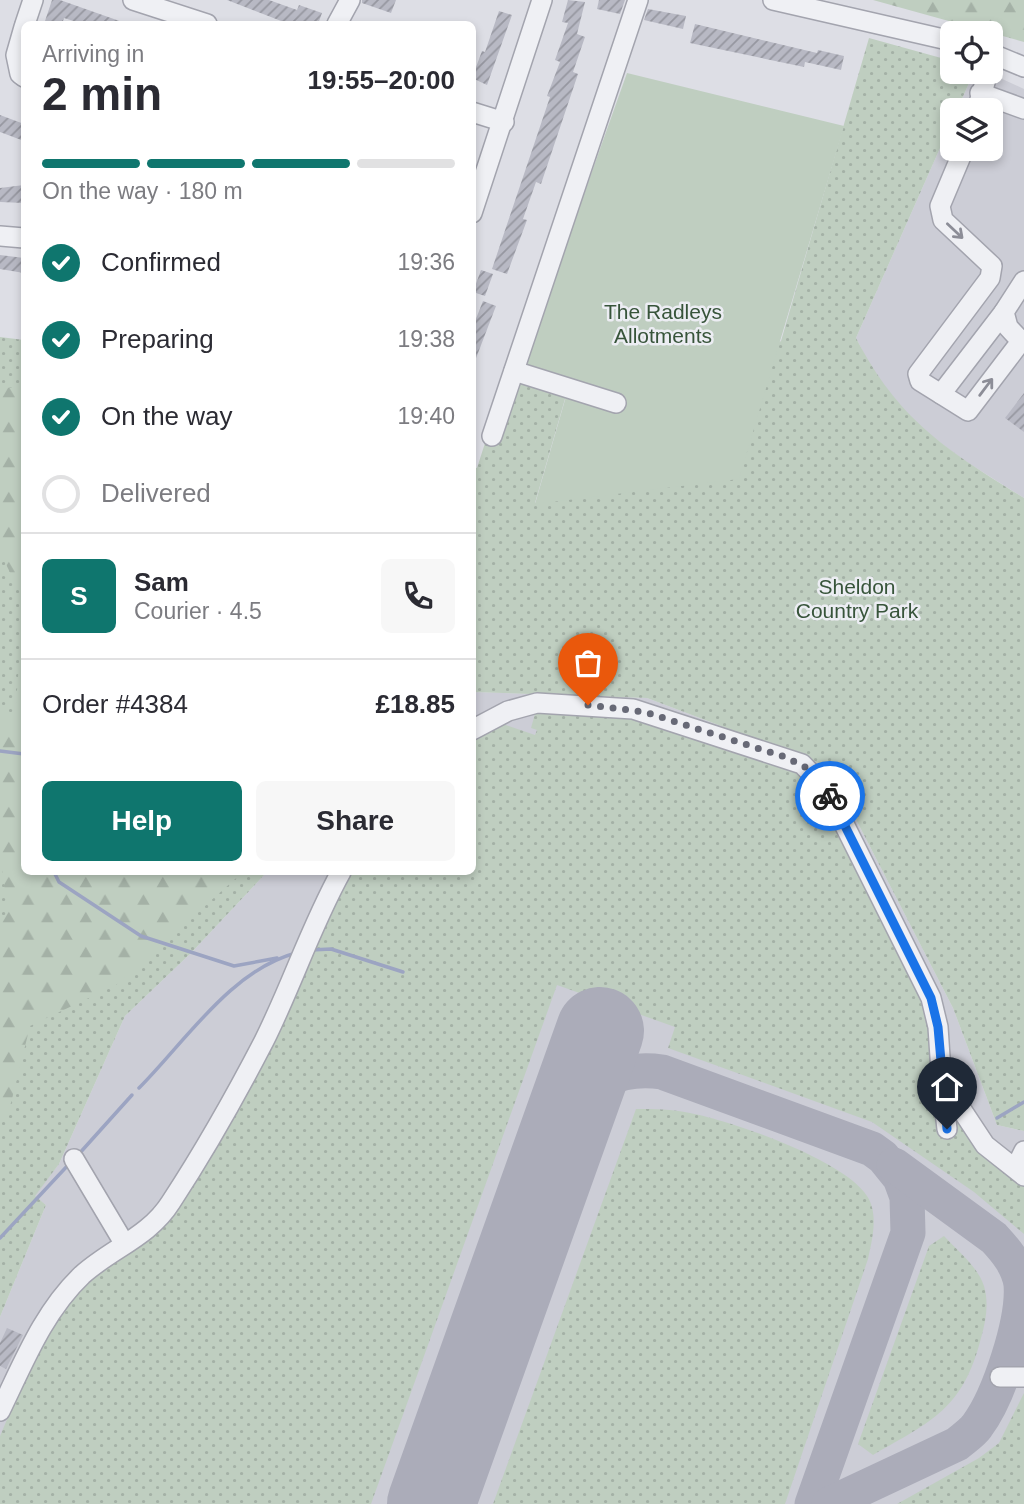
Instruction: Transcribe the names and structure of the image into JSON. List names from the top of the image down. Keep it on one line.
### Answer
{"parks":["The Radleys Allotments","Sheldon Country Park"],"page":{"heading":["2 min","Arriving in","19:55–20:00"],"panel":["Sam","Courier · 4.5","Order #4384","£18.85"],"bar":"On the way · 180 m","list":[["Confirmed","19:36"],["Preparing","19:38"],["On the way","19:40"],"Delivered"],"round":"S","buttons":["Help","Share"]}}
